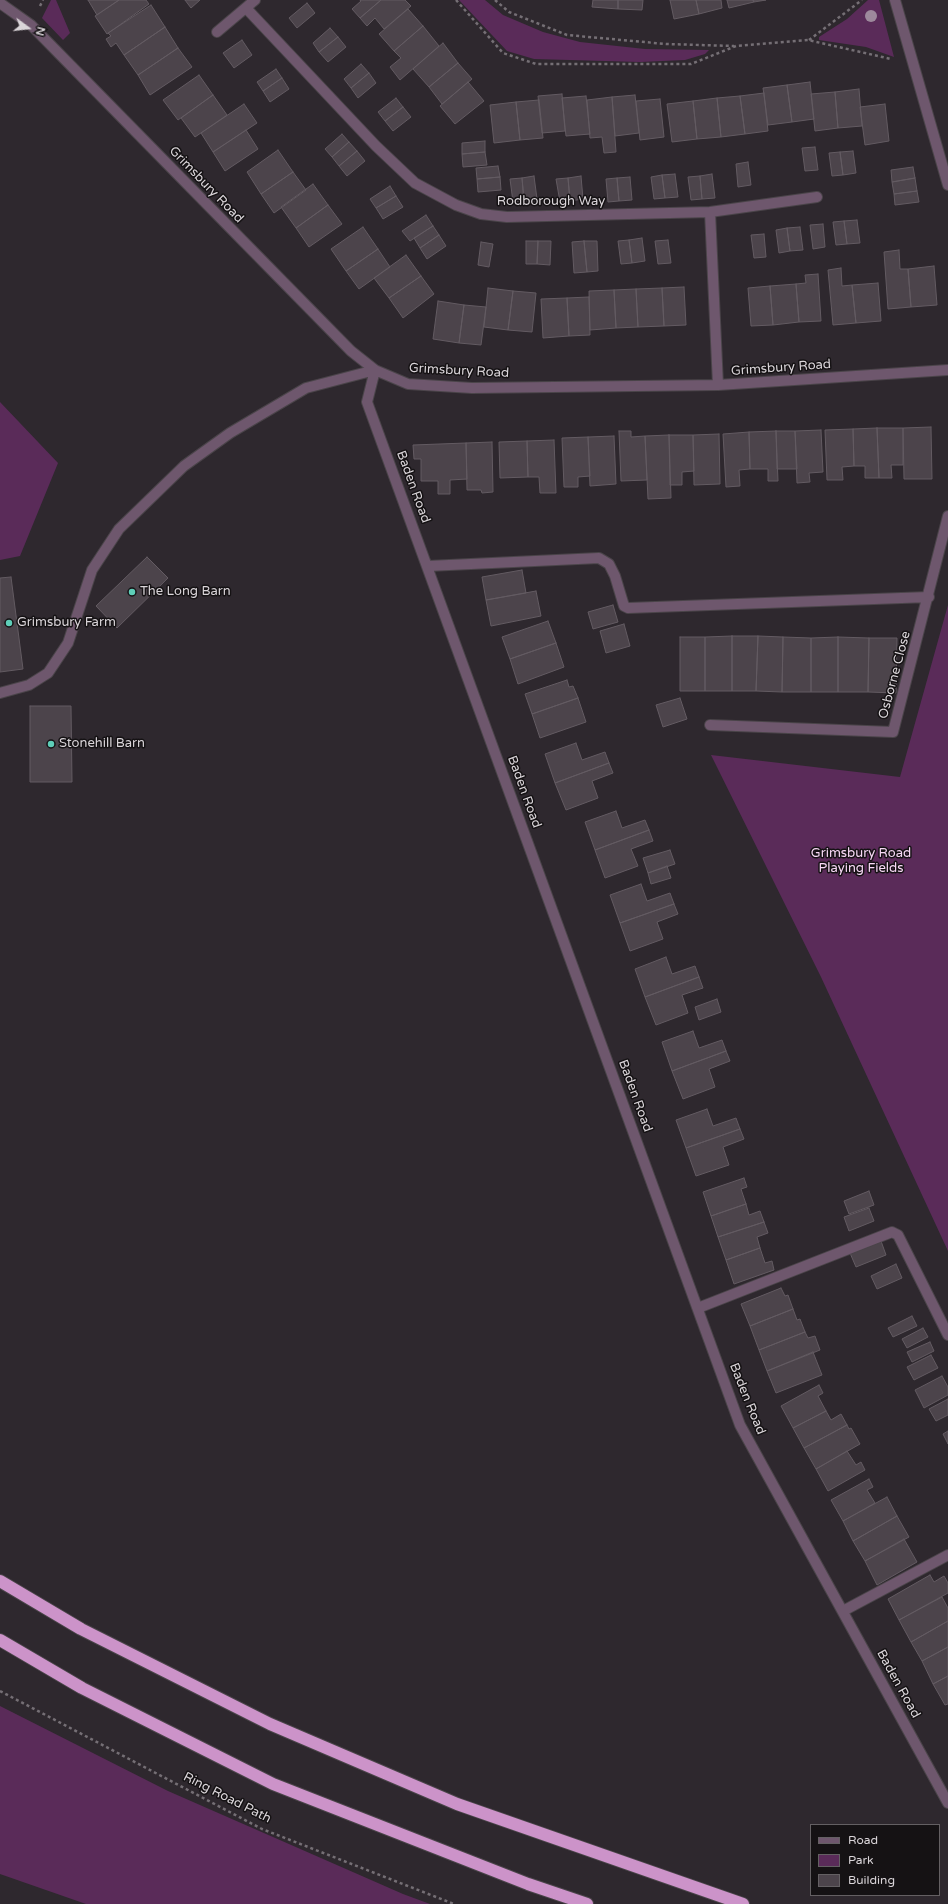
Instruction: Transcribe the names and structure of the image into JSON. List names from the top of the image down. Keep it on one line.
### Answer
{"streets":{"street":["Grimsbury Road","Rodborough Way","Baden Road","Osborne Close"],"path":["Ring Road Path"]},"crossings":[["Grimsbury Road","Baden Road"]],"parks":["Grimsbury Road Playing Fields"],"places":["The Long Barn","Grimsbury Farm","Stonehill Barn"],"legend":["Road","Park","Building"],"north":"right"}
